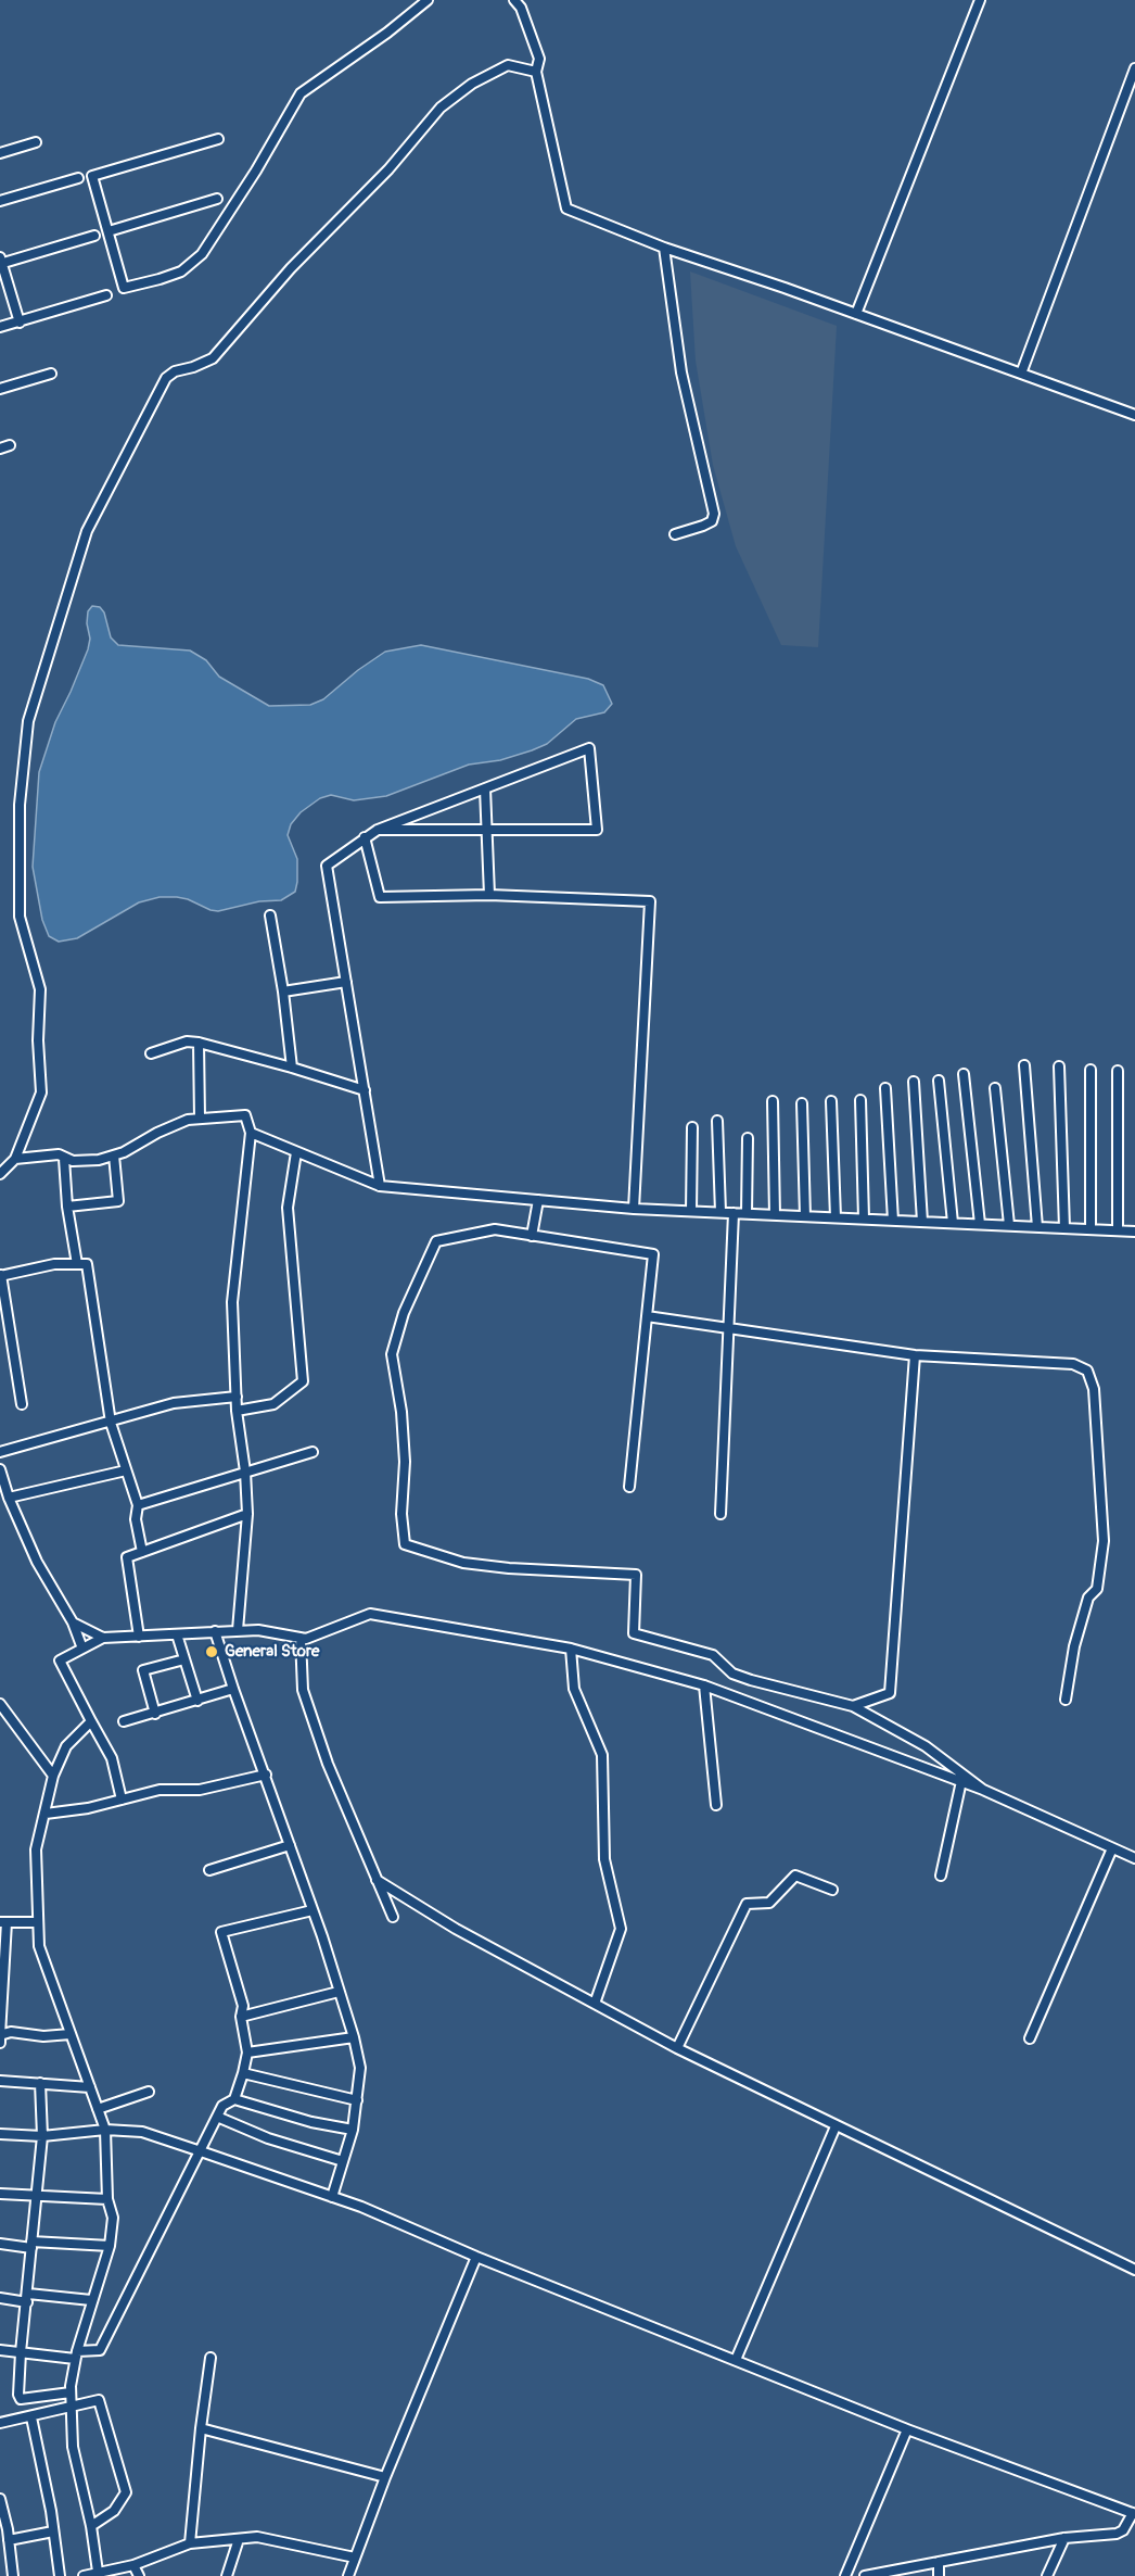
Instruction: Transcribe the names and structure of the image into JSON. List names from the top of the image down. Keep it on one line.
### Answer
{"places":["General Store"]}
